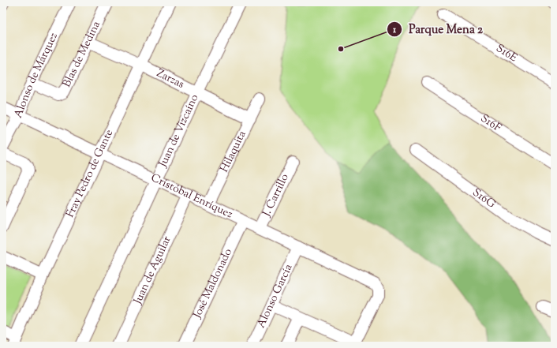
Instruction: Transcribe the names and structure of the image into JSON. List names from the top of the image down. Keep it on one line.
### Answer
{"streets":{"street":["S16E","Blas de Medina","Alonso de Márquez","Zarzas","S16F","Juan de Vizcaíno","Hilaquita","Fray Pedro de Gante","J. Carrillo","Cristóbal Enríquez","S16G","Juan de Aguilar","José Maldonado","Alonso García"]},"crossings":[["Blas de Medina","Alonso de Márquez"],["Blas de Medina","Zarzas"],["Alonso de Márquez","Cristóbal Enríquez"],["Zarzas","Juan de Vizcaíno"],["Zarzas","Hilaquita"],["Zarzas","Fray Pedro de Gante"],["Juan de Vizcaíno","Cristóbal Enríquez"],["Hilaquita","Cristóbal Enríquez"],["Fray Pedro de Gante","Cristóbal Enríquez"],["J. Carrillo","Cristóbal Enríquez"],["Cristóbal Enríquez","Juan de Aguilar"],["Cristóbal Enríquez","José Maldonado"],["Cristóbal Enríquez","Alonso García"]],"places":["Parque Mena 2"]}
